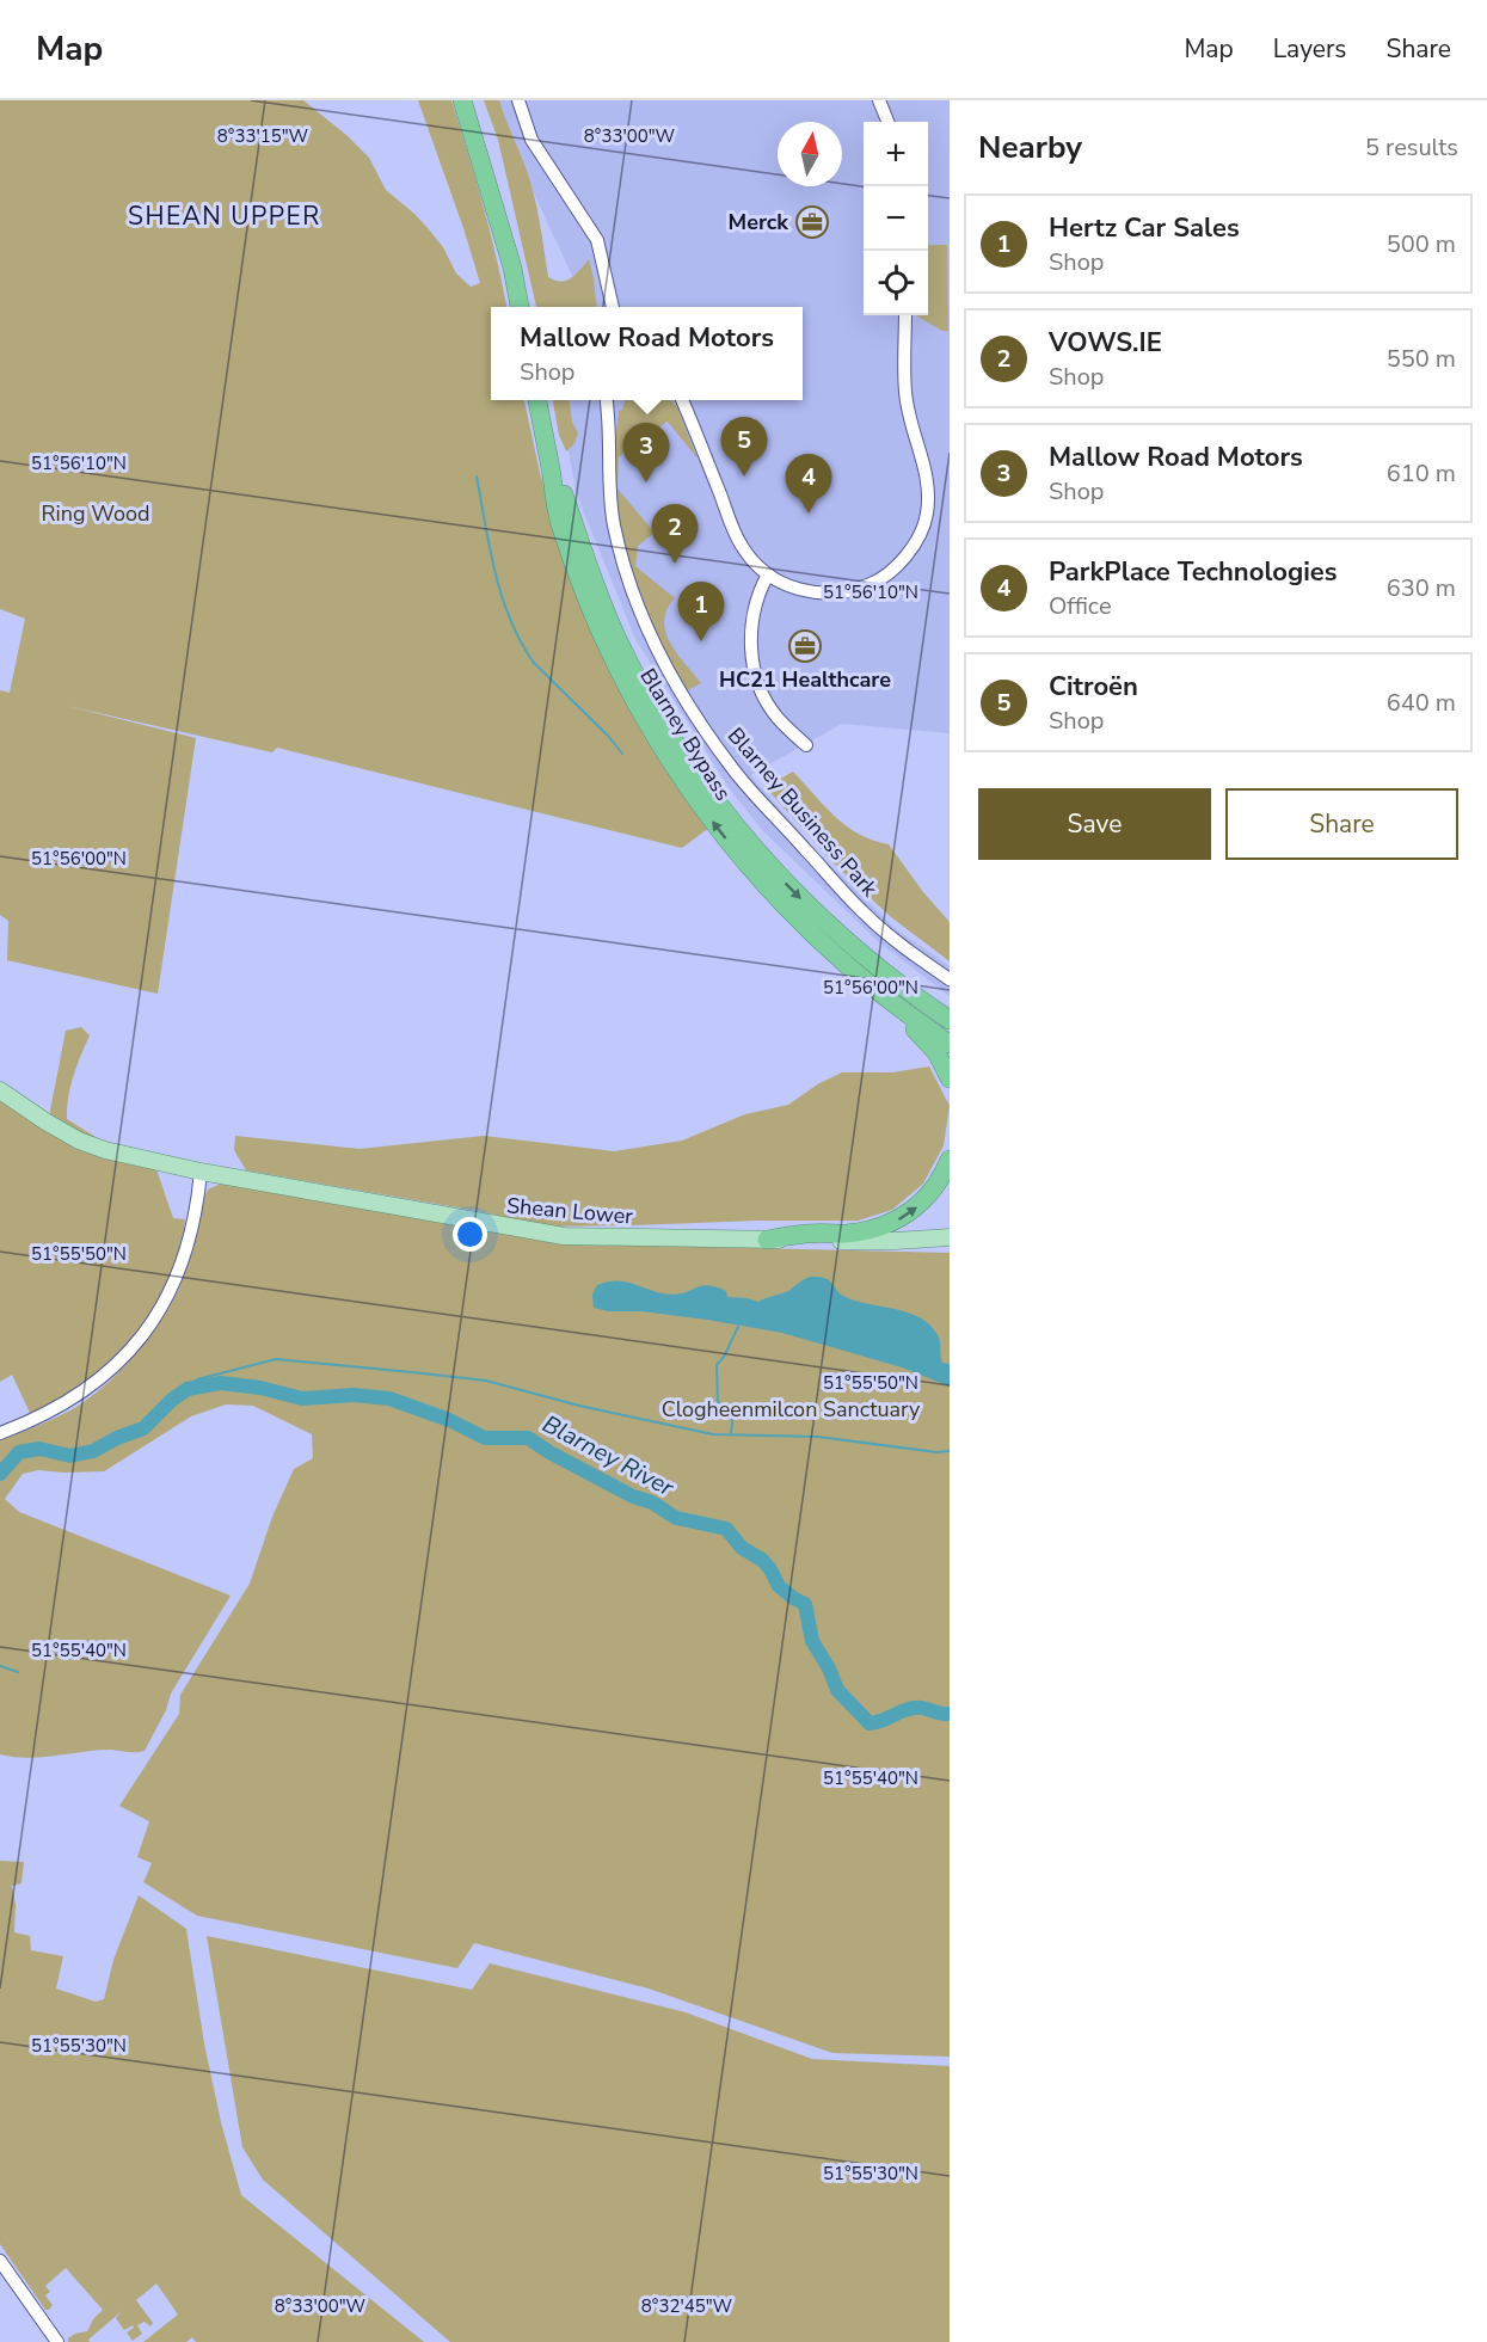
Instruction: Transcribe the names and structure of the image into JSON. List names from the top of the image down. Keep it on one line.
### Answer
{"streets":{"highway":["Blarney Bypass"],"main road":["Shean Lower"],"street":["Blarney Business Park"]},"districts":["SHEAN UPPER"],"water":["Blarney River"],"parks":["Ring Wood","Clogheenmilcon Sanctuary"],"places":{"office":["Merck","HC21 Healthcare"]},"north":"top","page":{"header":"Map","nav":["Map","Layers","Share"],"heading":["Nearby","5 results"],"map_buttons":["+","−"],"list":[{"mark":"1","name":"Hertz Car Sales","note":"Shop","value":"500 m"},{"mark":"2","name":"VOWS.IE","note":"Shop","value":"550 m"},{"mark":"3","name":"Mallow Road Motors","note":"Shop","value":"610 m"},{"mark":"4","name":"ParkPlace Technologies","note":"Office","value":"630 m"},{"mark":"5","name":"Citroën","note":"Shop","value":"640 m"}],"popup":["Mallow Road Motors","Shop"],"pins":["5","3","4","2","1"],"buttons":["Save","Share"]},"coordinates":["8°33'15\"W","8°33'00\"W","51°56'10\"N","51°56'00\"N","51°55'50\"N","51°55'40\"N","51°55'30\"N","8°32'45\"W"]}
